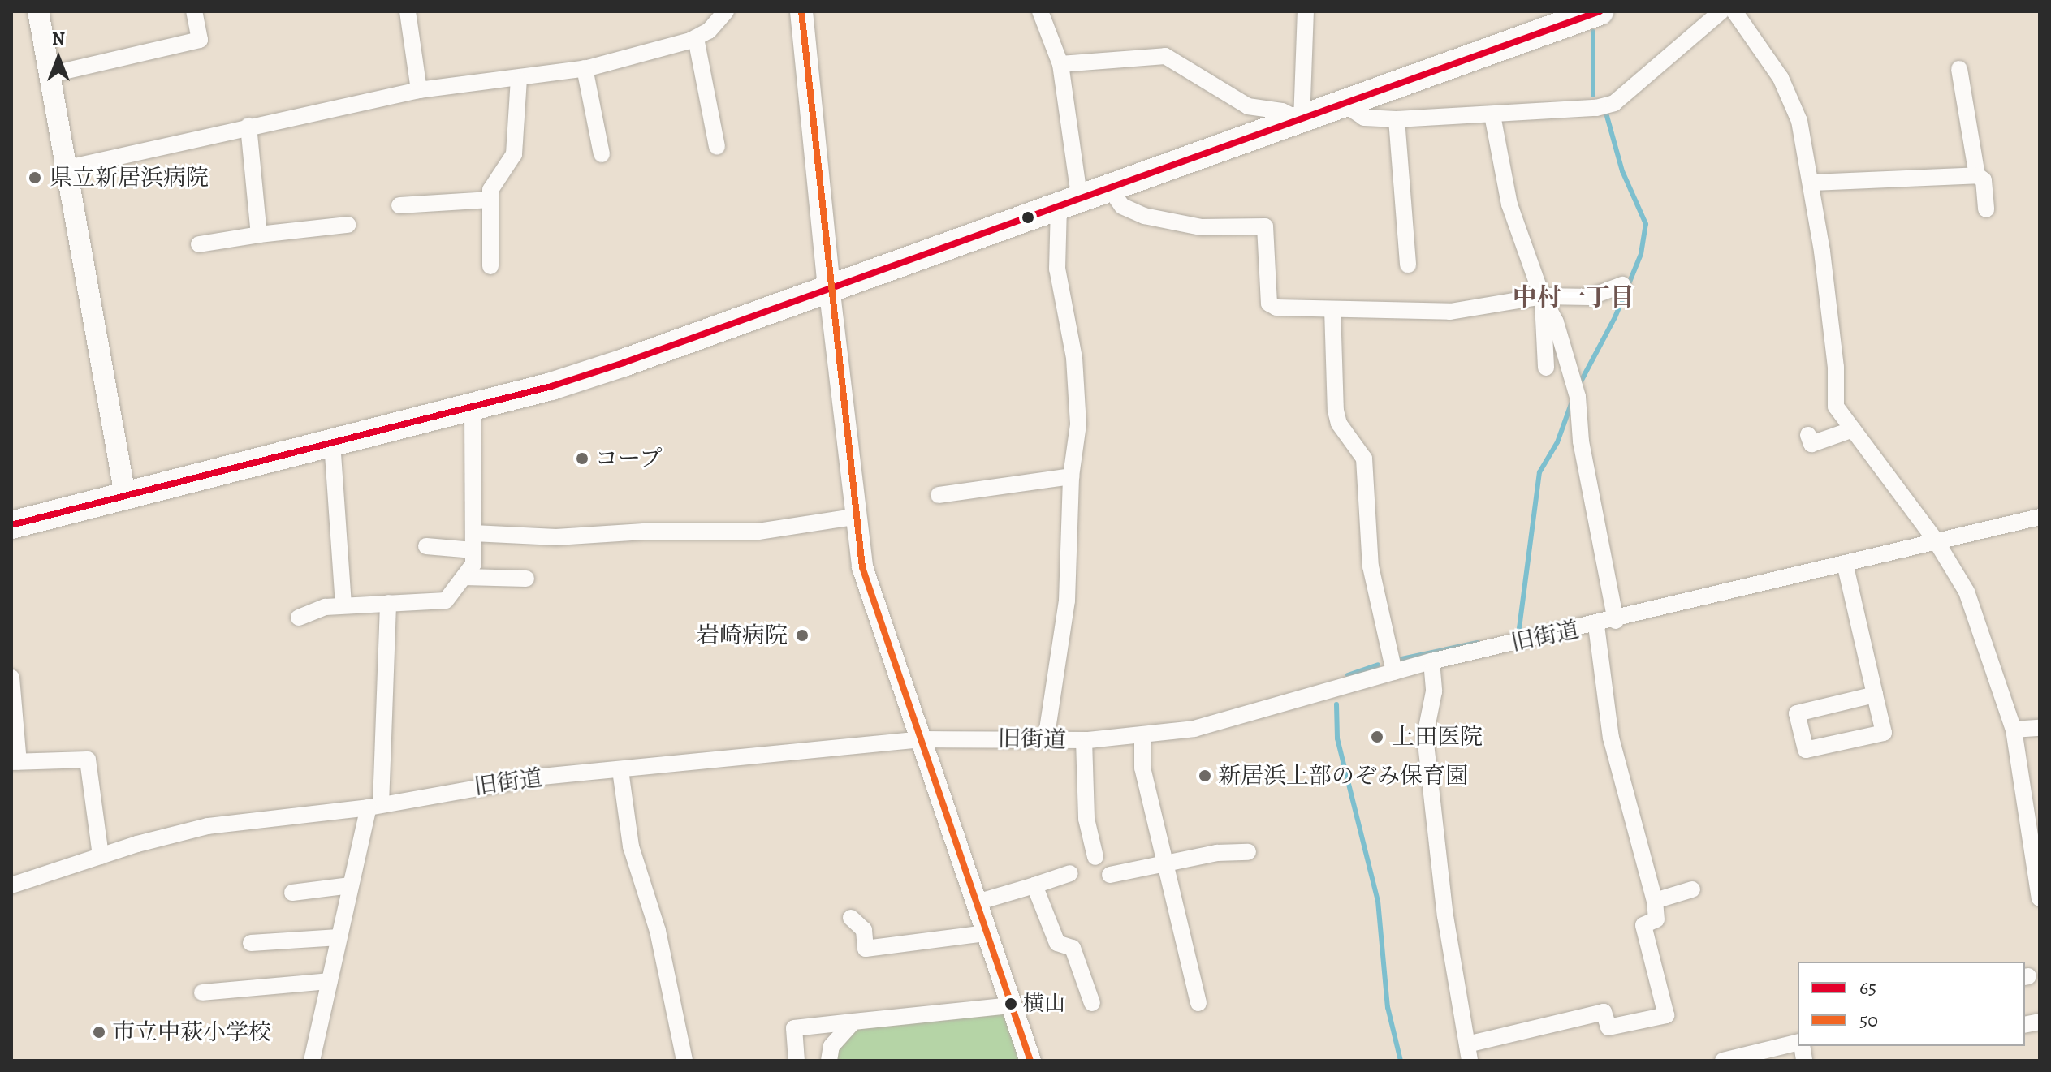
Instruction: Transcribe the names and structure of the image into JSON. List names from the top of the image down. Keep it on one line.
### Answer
{"streets":{"street":["旧街道"]},"districts":["中村一丁目"],"places":["県立新居浜病院","コープ","岩崎病院","上田医院","新居浜上部のぞみ保育園","横山","市立中萩小学校"],"lines":["transit line 65","transit line 50"],"legend":["65","50"],"north":"top"}
